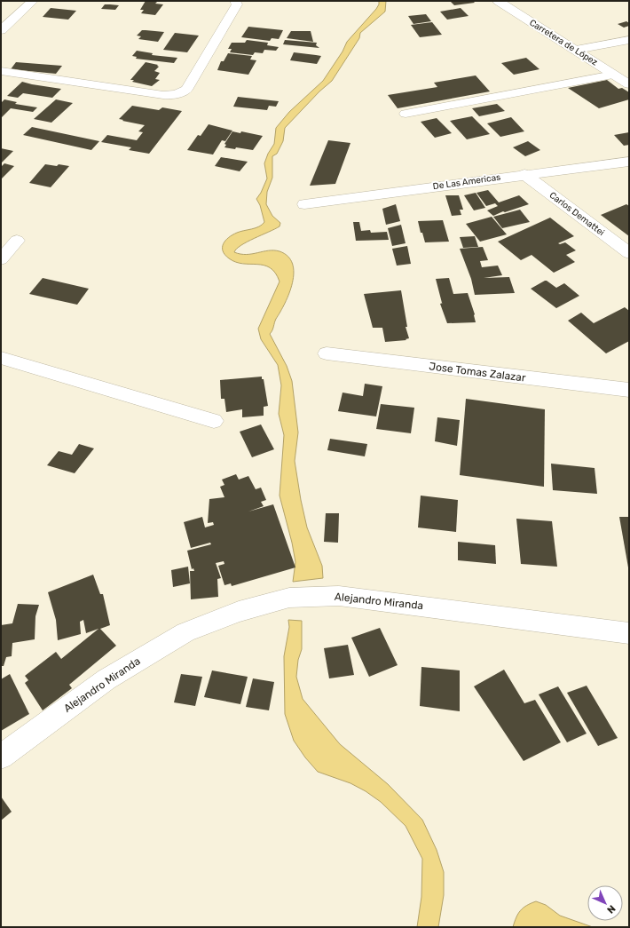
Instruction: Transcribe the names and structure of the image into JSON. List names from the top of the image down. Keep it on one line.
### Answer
{"streets":{"street":["Carretera de López","De Las Americas","Carlos Demattei","Jose Tomas Zalazar","Alejandro Miranda"]},"crossings":[["De Las Americas","Carlos Demattei"]],"north":"bottom right"}
